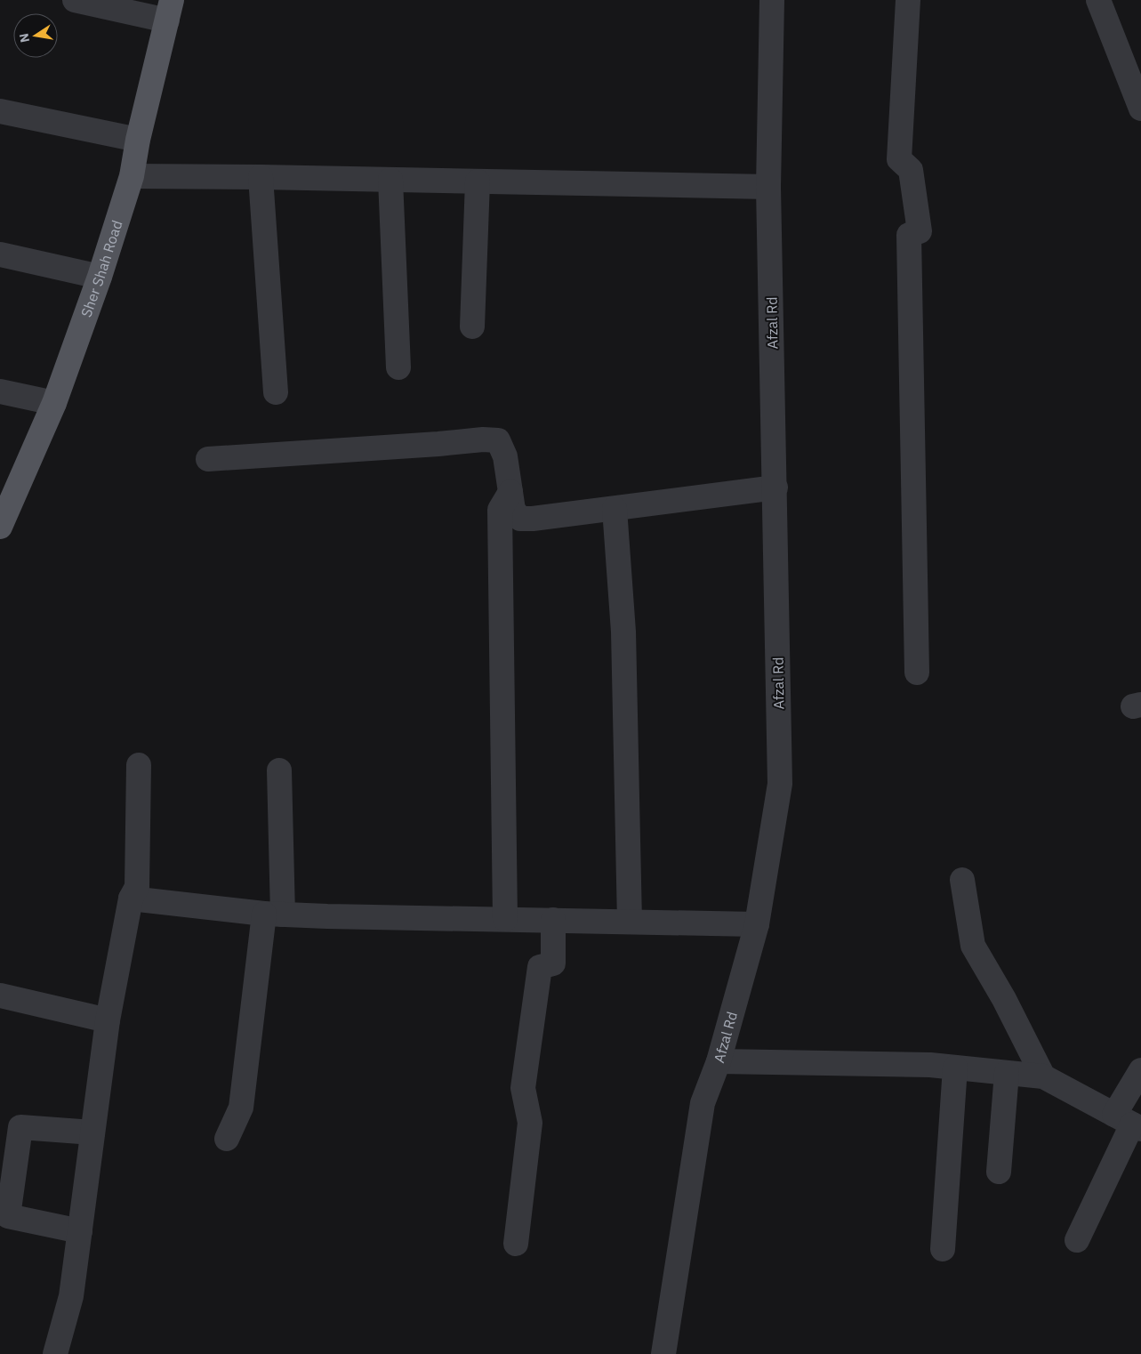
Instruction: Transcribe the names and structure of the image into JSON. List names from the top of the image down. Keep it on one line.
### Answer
{"streets":{"main road":["Sher Shah Road"],"street":["Afzal Rd"]},"north":"left"}
